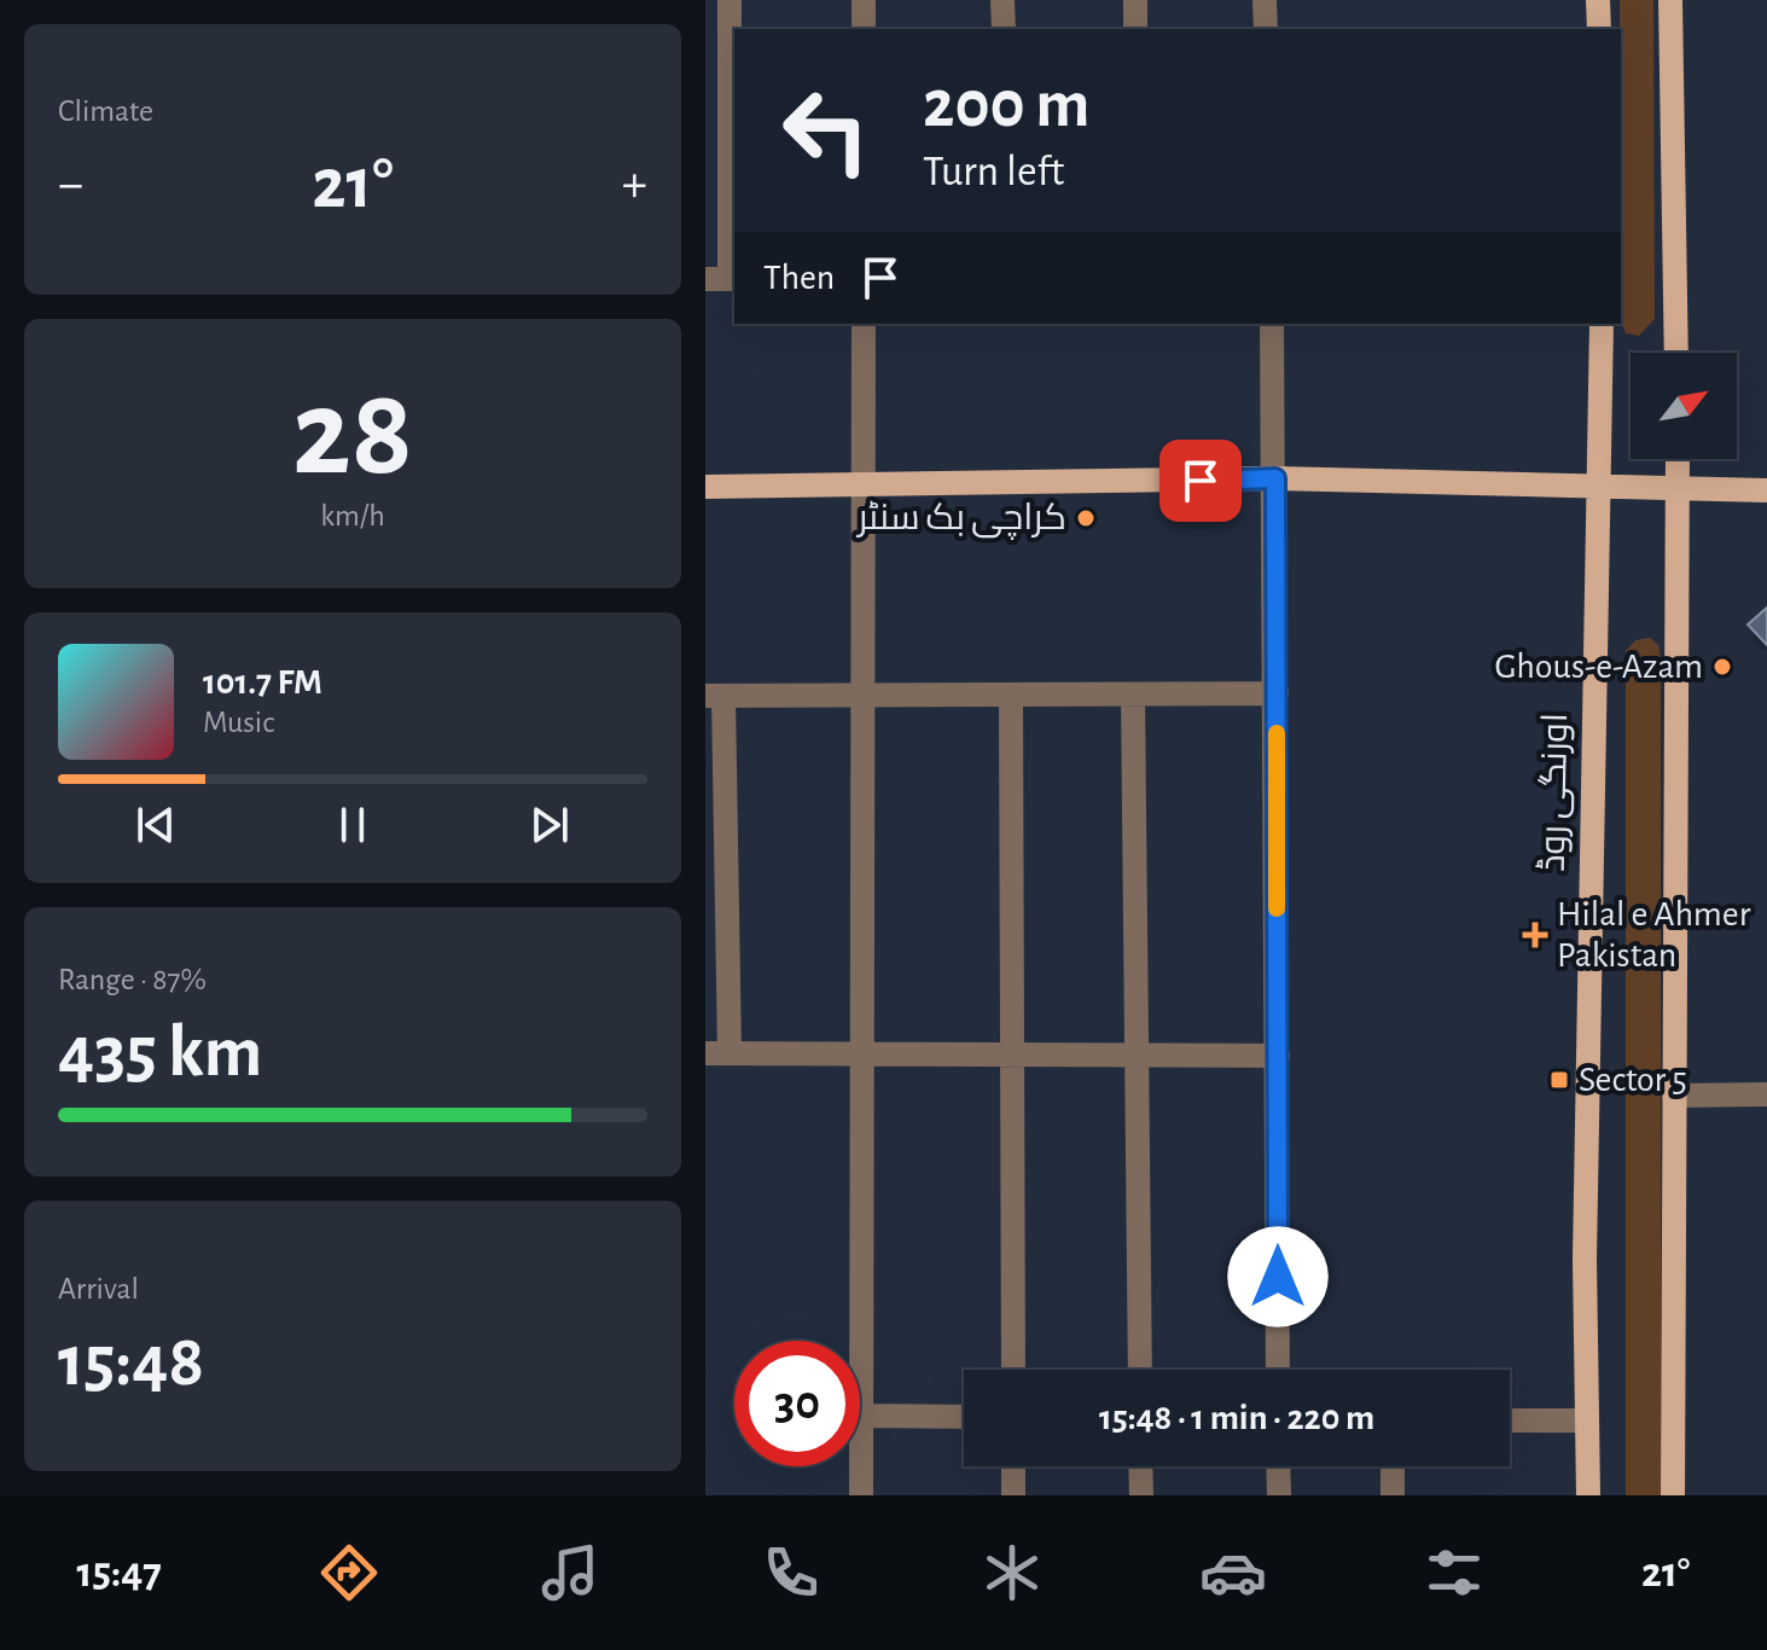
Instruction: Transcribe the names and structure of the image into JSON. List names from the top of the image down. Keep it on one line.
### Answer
{"streets":{"main road":["اورنگی روڈ"]},"places":{"other":["کراچی بک سنٹر","Ghous-e-Azam"],"health":["Hilal e Ahmer Pakistan"],"transit":["Sector 5"]},"north":"top right","page":{"tile":["Climate",["28","km/h"],["Range · 87%","435 km"],["Arrival","15:48"]],"turn":["200 m","Turn left"],"heat":["−","21°","+"],"then":"Then","song":["101.7 FM","Music"],"limit":"30","trip":"15:48 · 1 min · 220 m","tabs":["15:47","21°"]}}
